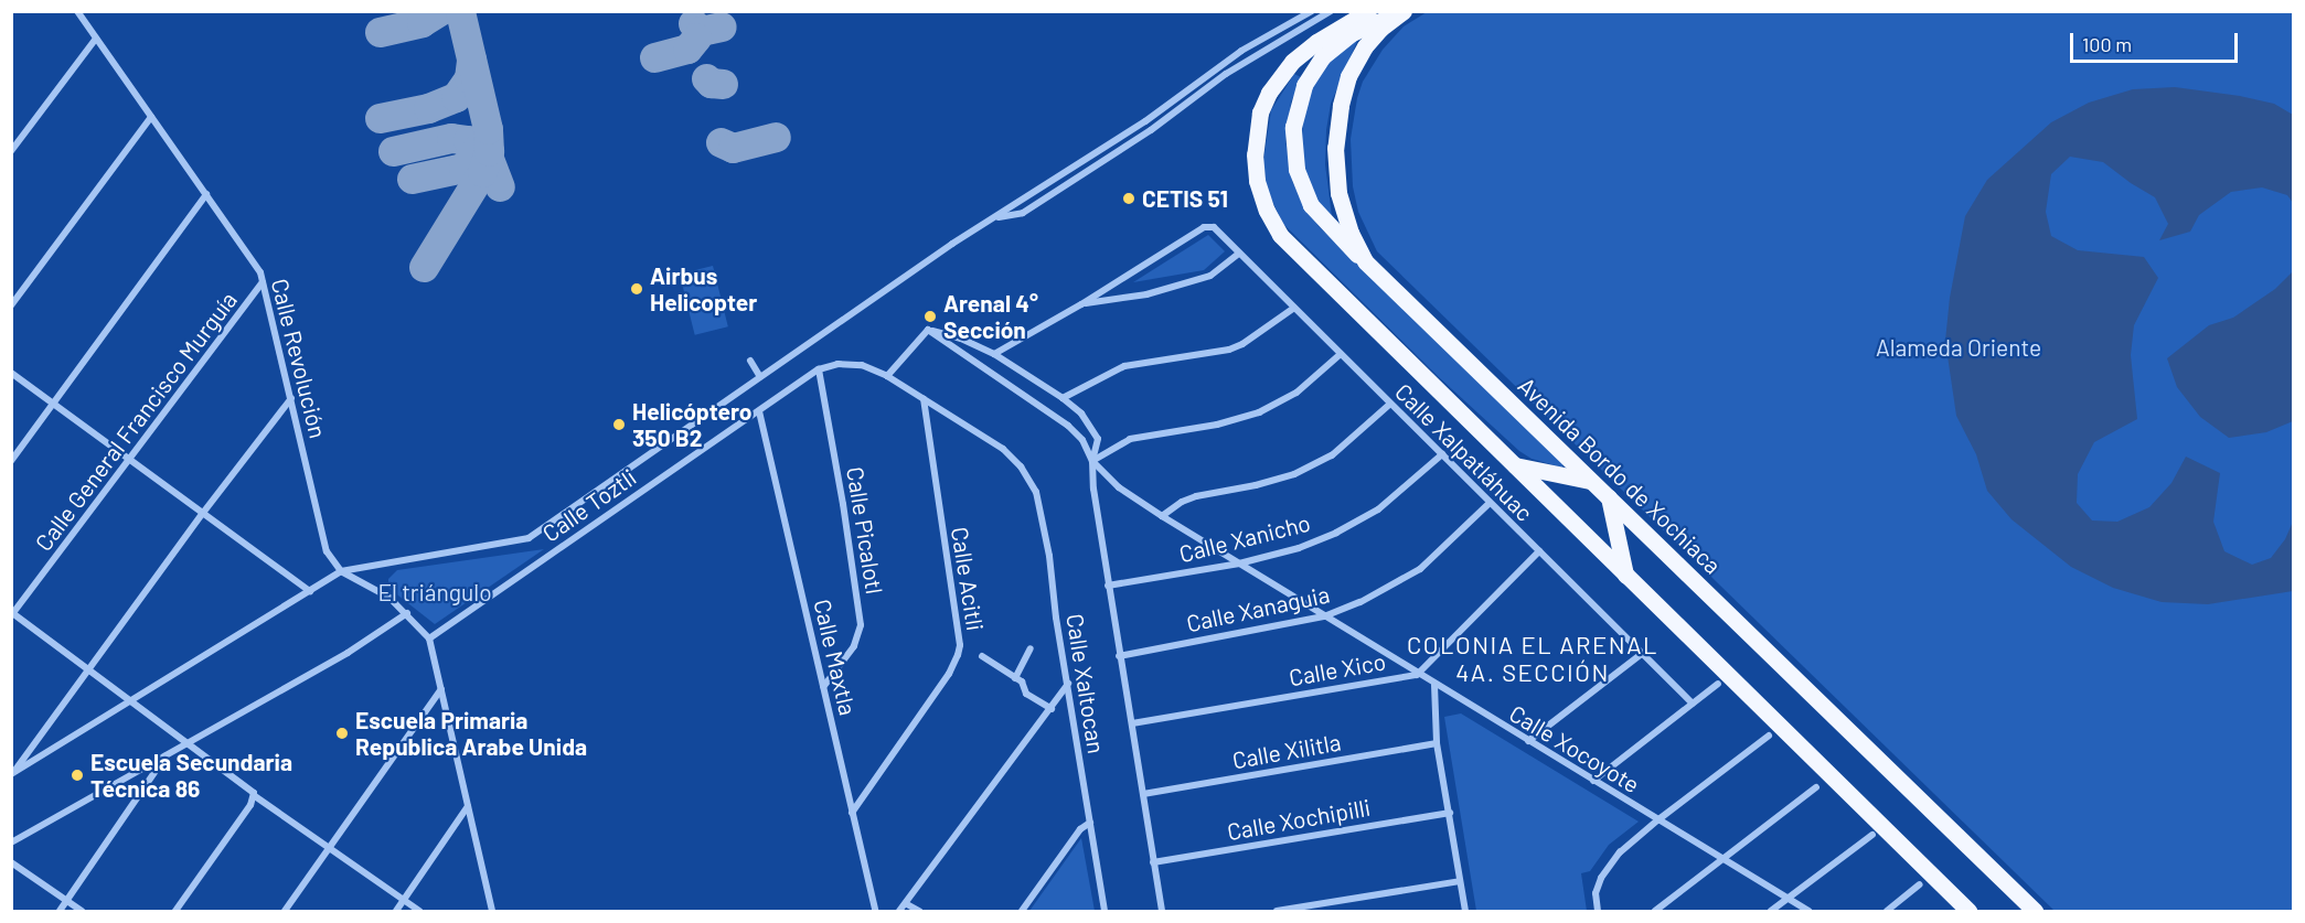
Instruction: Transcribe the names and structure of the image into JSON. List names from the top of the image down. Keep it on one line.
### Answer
{"streets":{"main road":["Avenida Bordo de Xochiaca"],"street":["Calle Revolución","Calle General Francisco Murguía","Calle Xalpatláhuac","Calle Toztli","Calle Picalotl","Calle Xanicho","Calle Acitli","Calle Xanaguia","Calle Maxtla","Calle Xico","Calle Xaltocan","Calle Xocoyote","Calle Xilitla","Calle Xochipilli"]},"crossings":[["Calle Revolución","Calle General Francisco Murguía"],["Calle Xalpatláhuac","Calle Xanicho"],["Calle Xalpatláhuac","Calle Xanaguia"],["Calle Xalpatláhuac","Calle Xico"],["Calle Toztli","Calle Picalotl"],["Calle Toztli","Calle Maxtla"],["Calle Picalotl","Calle Maxtla"],["Calle Xanicho","Calle Xaltocan"],["Calle Xanicho","Calle Xocoyote"],["Calle Acitli","Calle Maxtla"],["Calle Acitli","Calle Xaltocan"],["Calle Xanaguia","Calle Xaltocan"],["Calle Xanaguia","Calle Xocoyote"],["Calle Xico","Calle Xaltocan"],["Calle Xico","Calle Xocoyote"],["Calle Xaltocan","Calle Xocoyote"],["Calle Xaltocan","Calle Xilitla"],["Calle Xaltocan","Calle Xochipilli"]],"districts":["COLONIA EL ARENAL 4A. SECCIÓN"],"parks":["Alameda Oriente","El triángulo"],"places":["CETIS 51","Airbus Helicopter","Arenal 4° Sección","Helicóptero 350 B2","Escuela Primaria Republica Arabe Unida","Escuela Secundaria Técnica 86"],"scale_bar":"100 m"}
